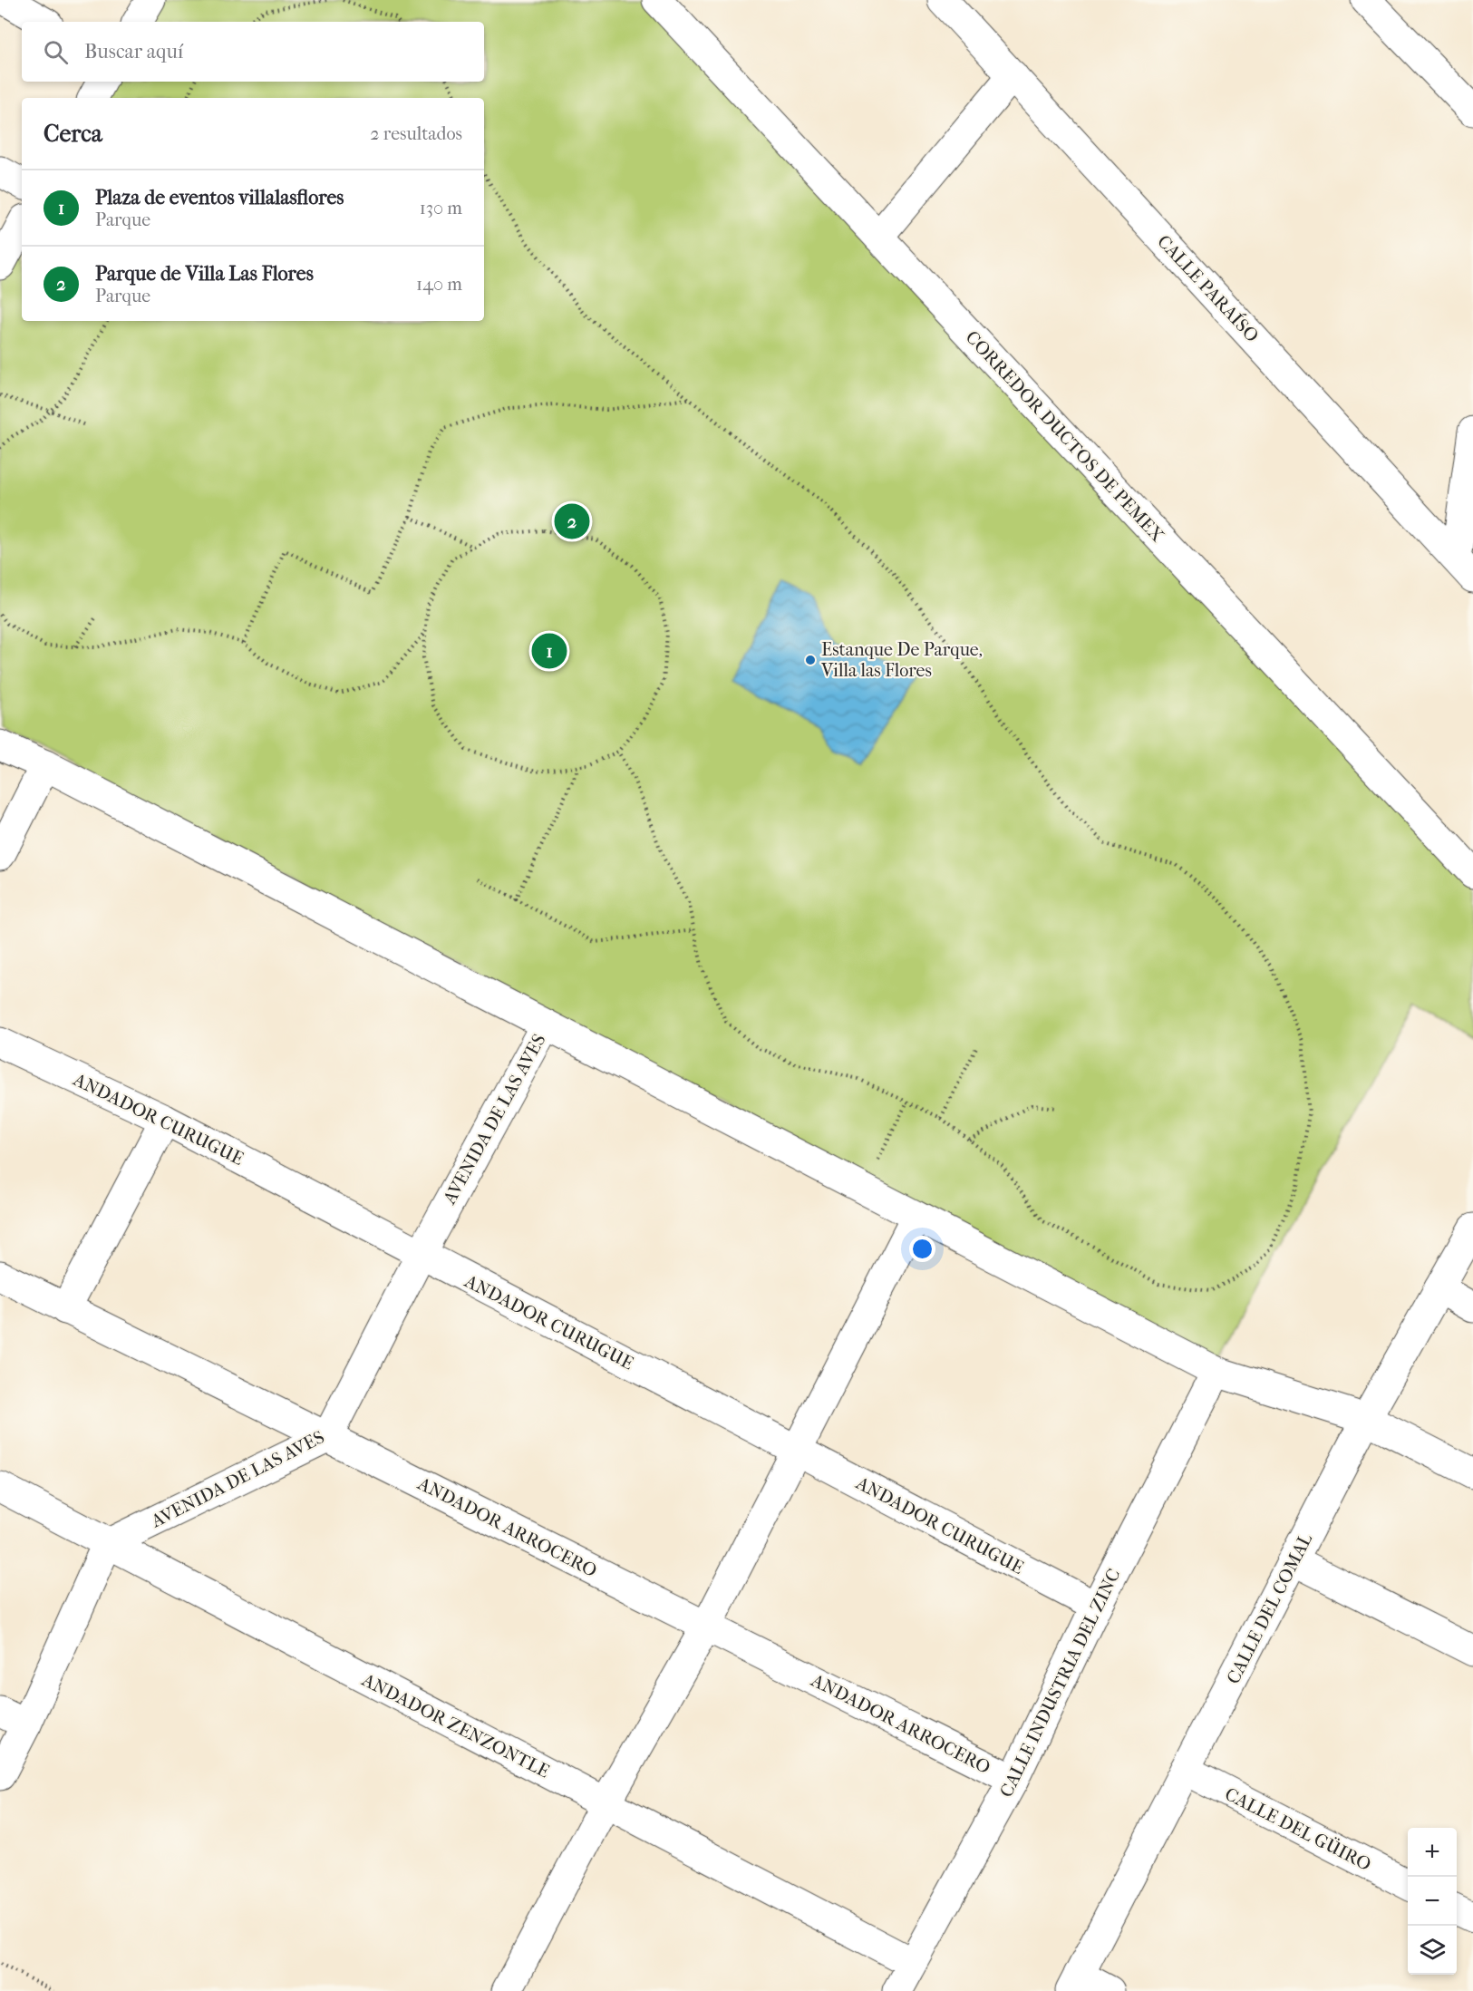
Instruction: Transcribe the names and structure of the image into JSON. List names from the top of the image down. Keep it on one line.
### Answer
{"streets":{"street":["CALLE PARAÍSO","CORREDOR DUCTOS DE PEMEX","ANDADOR CURUGUE","AVENIDA DE LAS AVES","ANDADOR ARROCERO","CALLE DEL COMAL","CALLE INDUSTRIA DEL ZINC","ANDADOR ZENZONTLE","CALLE DEL GÜIRO"]},"crossings":[["ANDADOR CURUGUE","AVENIDA DE LAS AVES"],["ANDADOR CURUGUE","CALLE INDUSTRIA DEL ZINC"],["AVENIDA DE LAS AVES","ANDADOR ARROCERO"],["AVENIDA DE LAS AVES","ANDADOR ZENZONTLE"],["ANDADOR ARROCERO","CALLE INDUSTRIA DEL ZINC"],["CALLE DEL COMAL","CALLE DEL GÜIRO"],["CALLE INDUSTRIA DEL ZINC","ANDADOR ZENZONTLE"]],"places":["Estanque De Parque, Villa las Flores"],"page":{"search":"Buscar aquí","heading":["Cerca","2 resultados"],"list":[{"mark":"1","name":"Plaza de eventos villalasflores","note":"Parque","value":"130 m"},{"mark":"2","name":"Parque de Villa Las Flores","note":"Parque","value":"140 m"}],"pins":["2","1"],"map_buttons":["+","−"]}}
